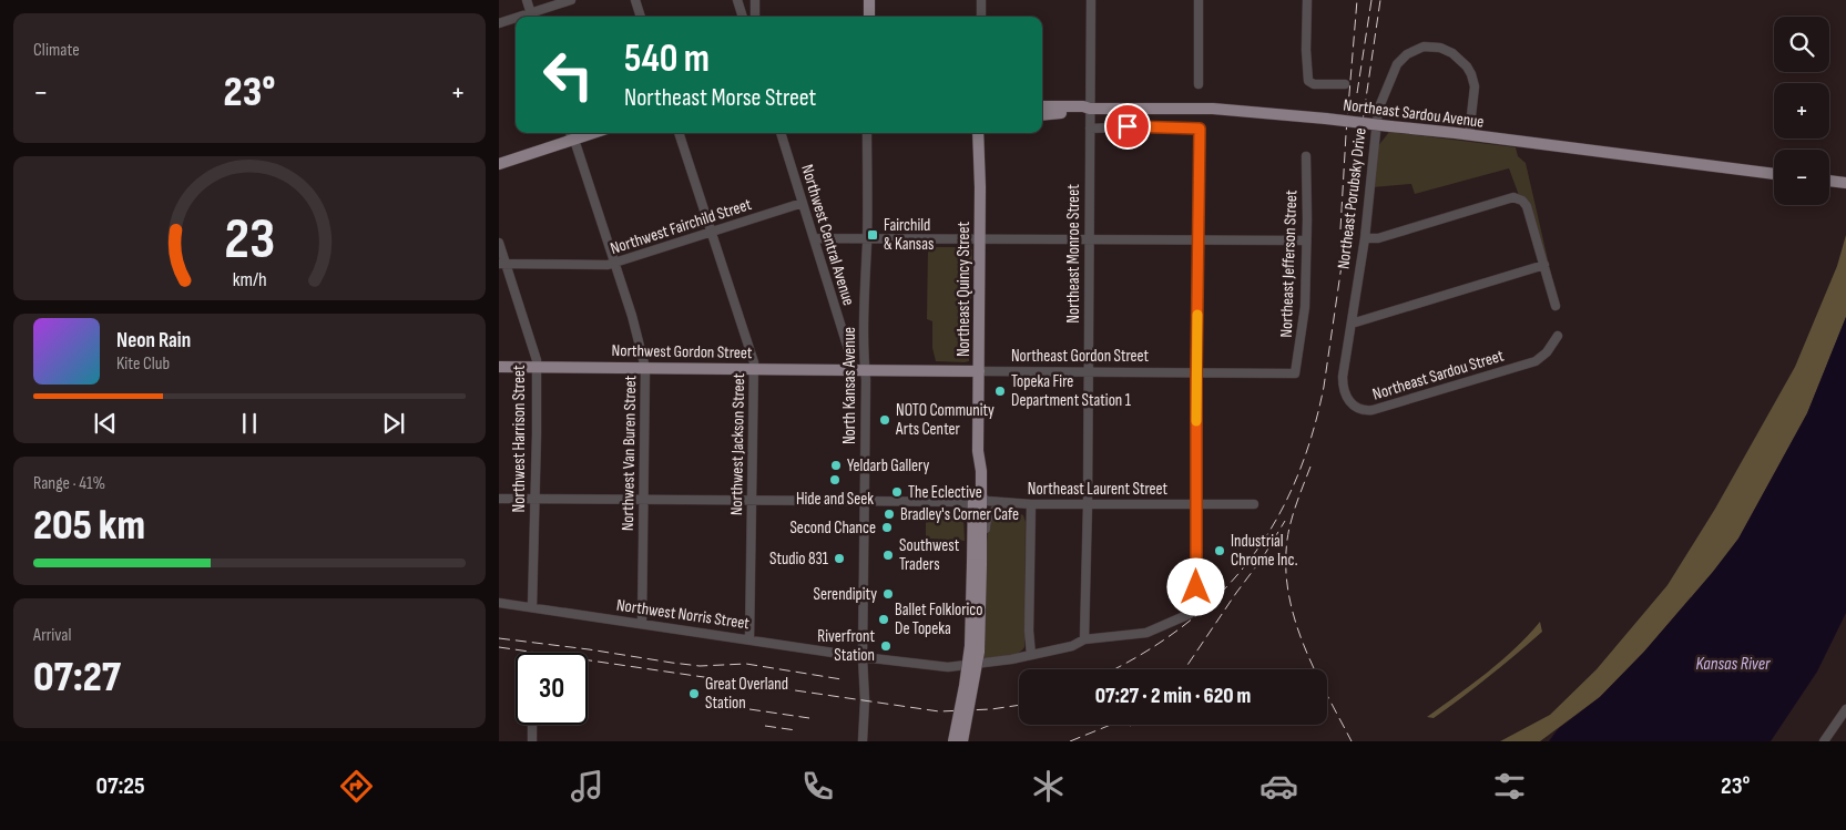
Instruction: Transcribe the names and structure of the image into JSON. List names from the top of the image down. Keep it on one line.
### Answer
{"streets":{"main road":["Northeast Sardou Avenue","Northeast Quincy Street","Northwest Gordon Street","Northeast Gordon Street"],"street":["Northeast Porubsky Drive","Northwest Fairchild Street","Northwest Central Avenue","Northeast Monroe Street","Northeast Jefferson Street","Northeast Sardou Street","North Kansas Avenue","Northwest Harrison Street","Northwest Jackson Street","Northwest Van Buren Street","Northeast Laurent Street","Northwest Norris Street"]},"crossings":[["Northeast Sardou Avenue","Northeast Porubsky Drive"],["Northeast Sardou Avenue","Northeast Monroe Street"],["Northeast Porubsky Drive","Northeast Sardou Street"],["Northwest Fairchild Street","Northwest Central Avenue"],["Northwest Fairchild Street","Northwest Harrison Street"],["Northwest Fairchild Street","Northwest Jackson Street"],["Northwest Fairchild Street","Northwest Van Buren Street"],["Northeast Monroe Street","Northeast Gordon Street"],["Northeast Monroe Street","Northeast Laurent Street"],["Northeast Monroe Street","Northwest Norris Street"],["Northeast Jefferson Street","Northeast Gordon Street"],["Northeast Quincy Street","Northeast Gordon Street"],["Northeast Quincy Street","Northeast Laurent Street"],["Northwest Gordon Street","Northeast Gordon Street"],["Northwest Gordon Street","North Kansas Avenue"],["Northwest Gordon Street","Northwest Harrison Street"],["Northwest Gordon Street","Northwest Jackson Street"],["Northwest Gordon Street","Northwest Van Buren Street"],["Northeast Gordon Street","North Kansas Avenue"],["North Kansas Avenue","Northeast Laurent Street"],["North Kansas Avenue","Northwest Norris Street"],["Northwest Harrison Street","Northeast Laurent Street"],["Northwest Harrison Street","Northwest Norris Street"],["Northwest Jackson Street","Northeast Laurent Street"],["Northwest Jackson Street","Northwest Norris Street"],["Northwest Van Buren Street","Northeast Laurent Street"],["Northwest Van Buren Street","Northwest Norris Street"],["Northeast Laurent Street","Northwest Norris Street"]],"water":["Kansas River"],"places":{"transit":["Fairchild & Kansas"],"other":["Topeka Fire Department Station 1","NOTO Community Arts Center","Yeldarb Gallery","Hide and Seek","The Eclective","Bradley's Corner Cafe","Second Chance","Industrial Chrome Inc.","Southwest Traders","Studio 831","Serendipity","Ballet Folklorico De Topeka","Riverfront Station","Great Overland Station"]},"page":{"tile":["Climate",["Range · 41%","205 km"],["Arrival","07:27"]],"map_buttons":["+","−"],"turn":["540 m","Northeast Morse Street"],"heat":["−","23°","+"],"song":["Neon Rain","Kite Club"],"limit":"30","trip":"07:27 · 2 min · 620 m","tabs":["07:25","23°"],"gauge":["23","km/h"]}}
